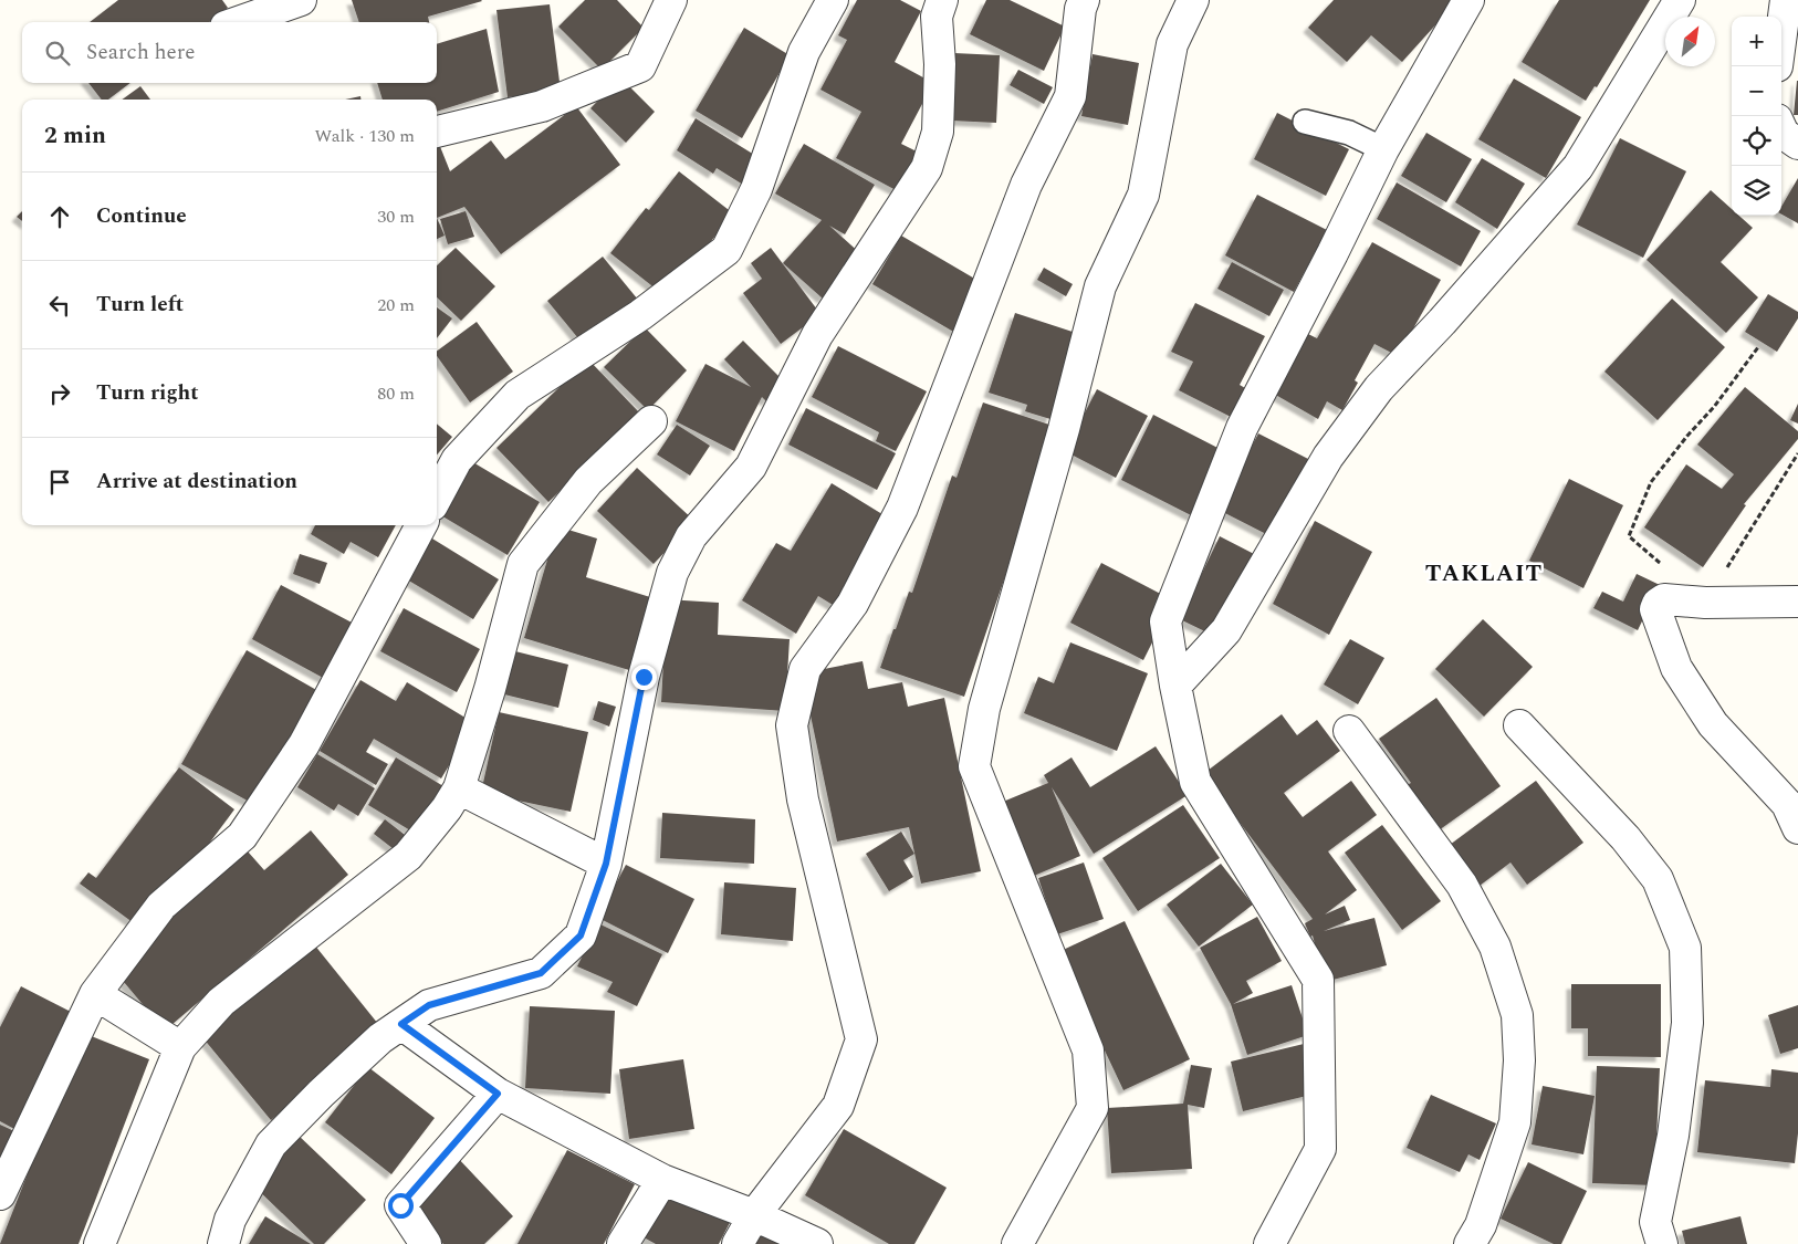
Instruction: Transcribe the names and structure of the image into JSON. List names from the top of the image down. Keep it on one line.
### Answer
{"districts":["TAKLAIT"],"north":"top right","page":{"map_buttons":["+","−"],"search":"Search here","heading":["2 min","Walk · 130 m"],"list":[["Continue","30 m"],["Turn left","20 m"],["Turn right","80 m"],"Arrive at destination"]}}
